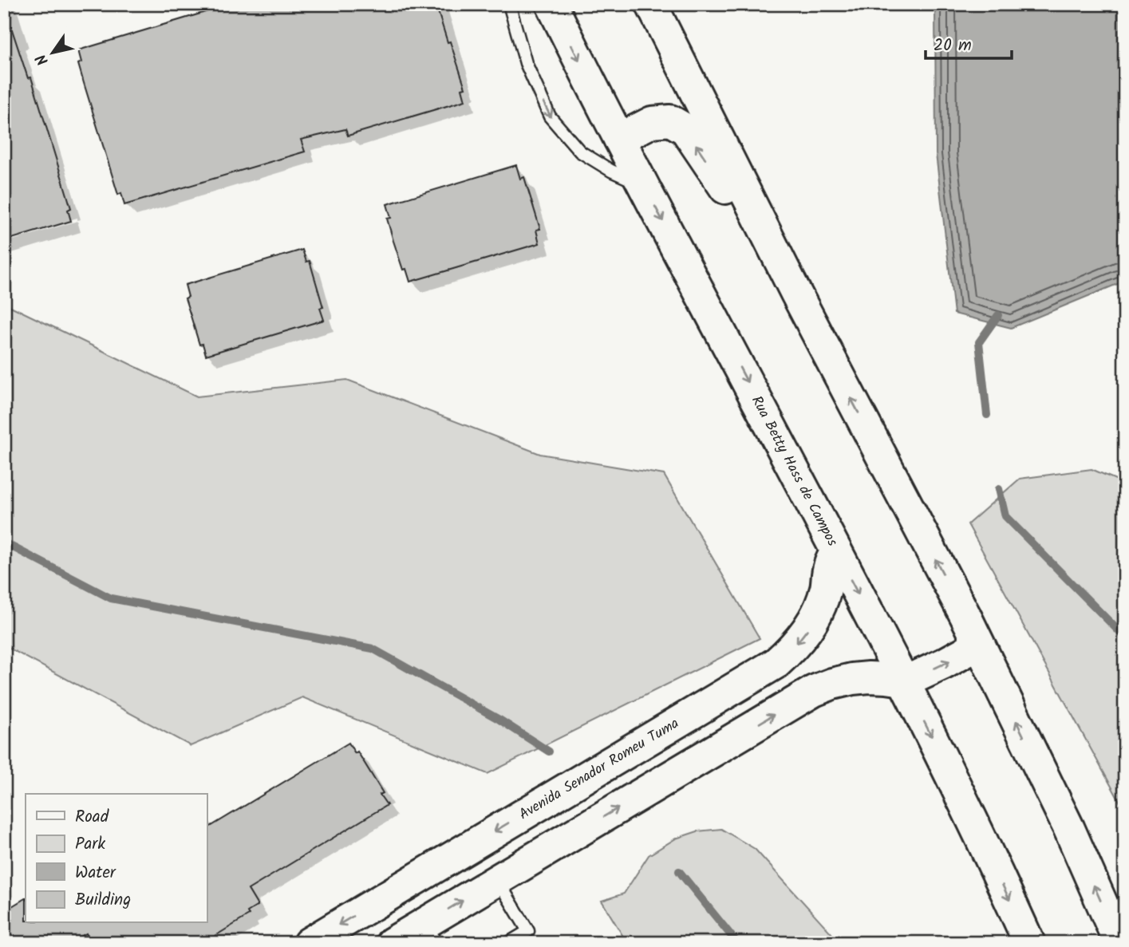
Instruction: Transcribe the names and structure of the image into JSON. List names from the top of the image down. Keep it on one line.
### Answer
{"streets":{"street":["Rua Betty Hass de Campos","Avenida Senador Romeu Tuma"]},"crossings":[["Rua Betty Hass de Campos","Avenida Senador Romeu Tuma"]],"legend":["Road","Park","Water","Building"],"scale_bar":"20 m","north":"bottom left"}
